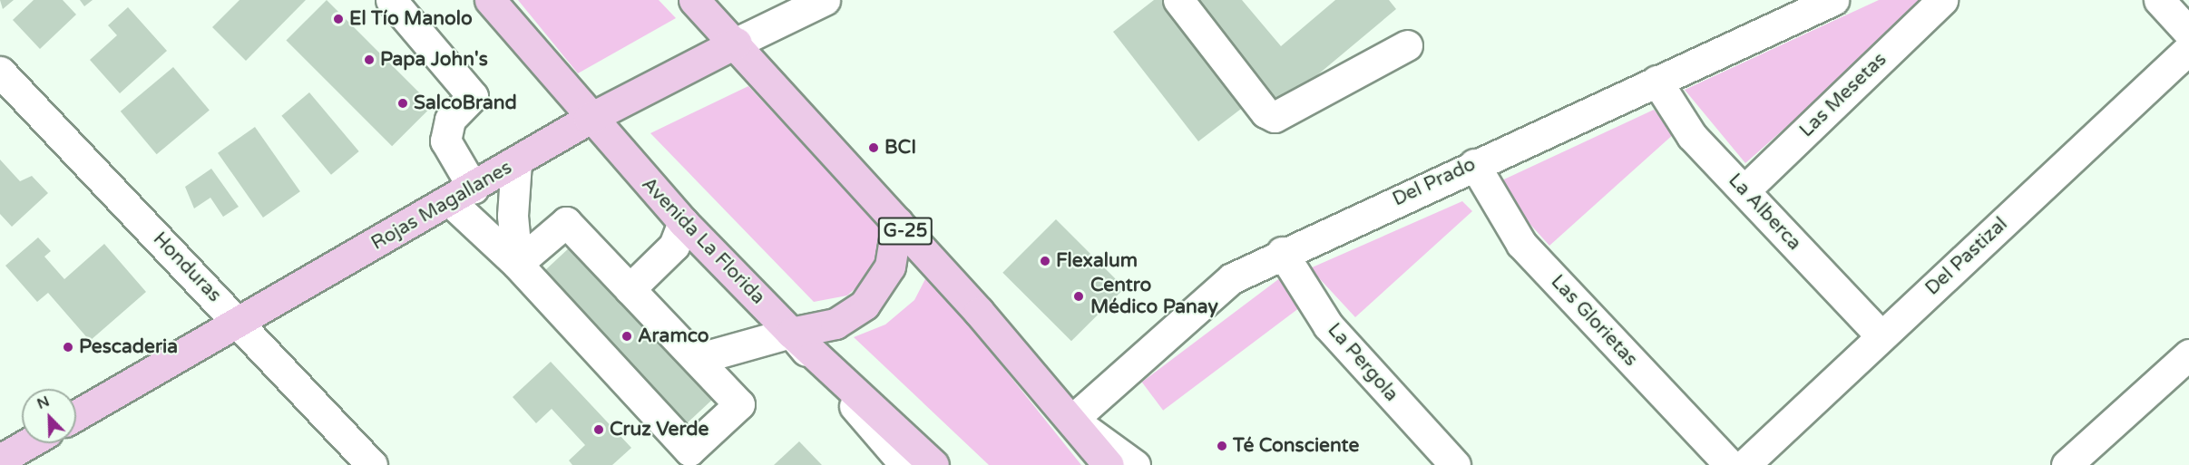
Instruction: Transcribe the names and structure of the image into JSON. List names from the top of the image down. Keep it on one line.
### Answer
{"streets":{"main road":["Rojas Magallanes","G-25","Avenida La Florida"],"street":["Las Mesetas","Del Prado","La Alberca","Del Pastizal","Honduras","Las Glorietas","La Pergola"]},"crossings":[["Las Mesetas","La Alberca"],["Del Prado","La Alberca"],["Del Prado","G-25"],["Del Prado","Las Glorietas"],["Del Prado","La Pergola"],["Rojas Magallanes","G-25"],["Rojas Magallanes","Avenida La Florida"],["Rojas Magallanes","Honduras"],["La Alberca","Del Pastizal"]],"places":["El Tío Manolo","Papa John's","SalcoBrand","BCI","Flexalum","Centro Médico Panay","Aramco","Pescaderia","Cruz Verde","Té Consciente"],"north":"top left"}
